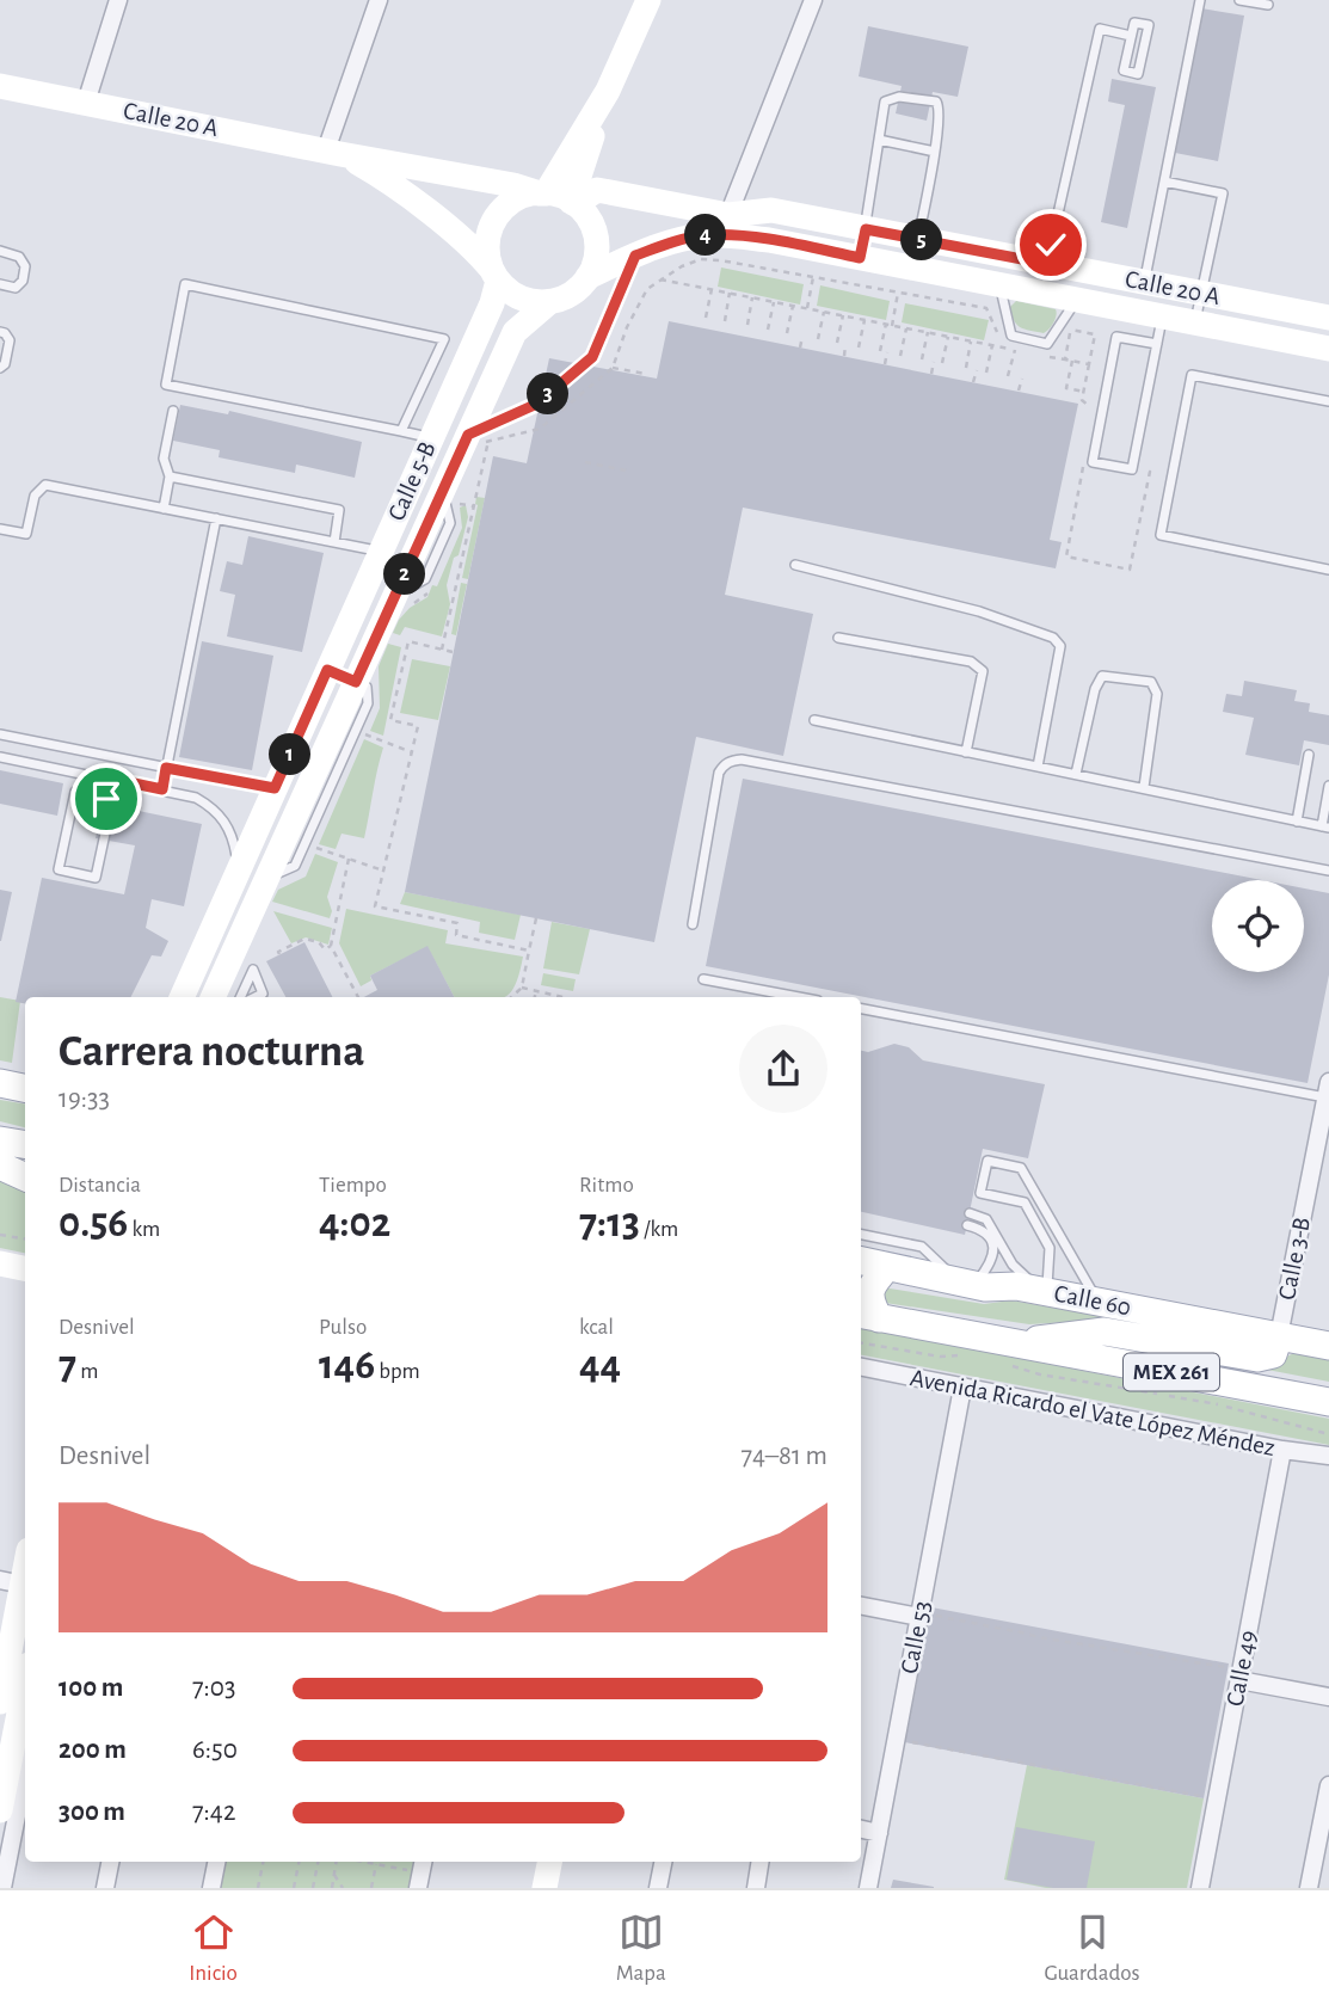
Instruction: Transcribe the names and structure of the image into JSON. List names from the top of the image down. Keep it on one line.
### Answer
{"streets":{"main road":["Calle 60","MEX 261"],"street":["Calle 20 A","Calle 5-B","Calle 3-B","Avenida Ricardo el Vate López Méndez","Calle 53","Calle 49"]},"crossings":[["Calle 20 A","Calle 5-B"],["Calle 3-B","Calle 60"],["Avenida Ricardo el Vate López Méndez","Calle 53"],["Avenida Ricardo el Vate López Méndez","Calle 49"]],"page":{"pins":["4","5","3","2","1"],"heading":["Carrera nocturna","19:33"],"stats":[["Distancia","0.56 km"],["Tiempo","4:02"],["Ritmo","7:13 /km"],["Desnivel","7 m"],["Pulso","146 bpm"],["kcal","44"]],"chart":["Desnivel","74–81 m"],"list":[{"name":"100 m","note":"7:03"},{"name":"200 m","note":"6:50"},{"name":"300 m","note":"7:42"}],"tabs":["Inicio","Mapa","Guardados"]}}
